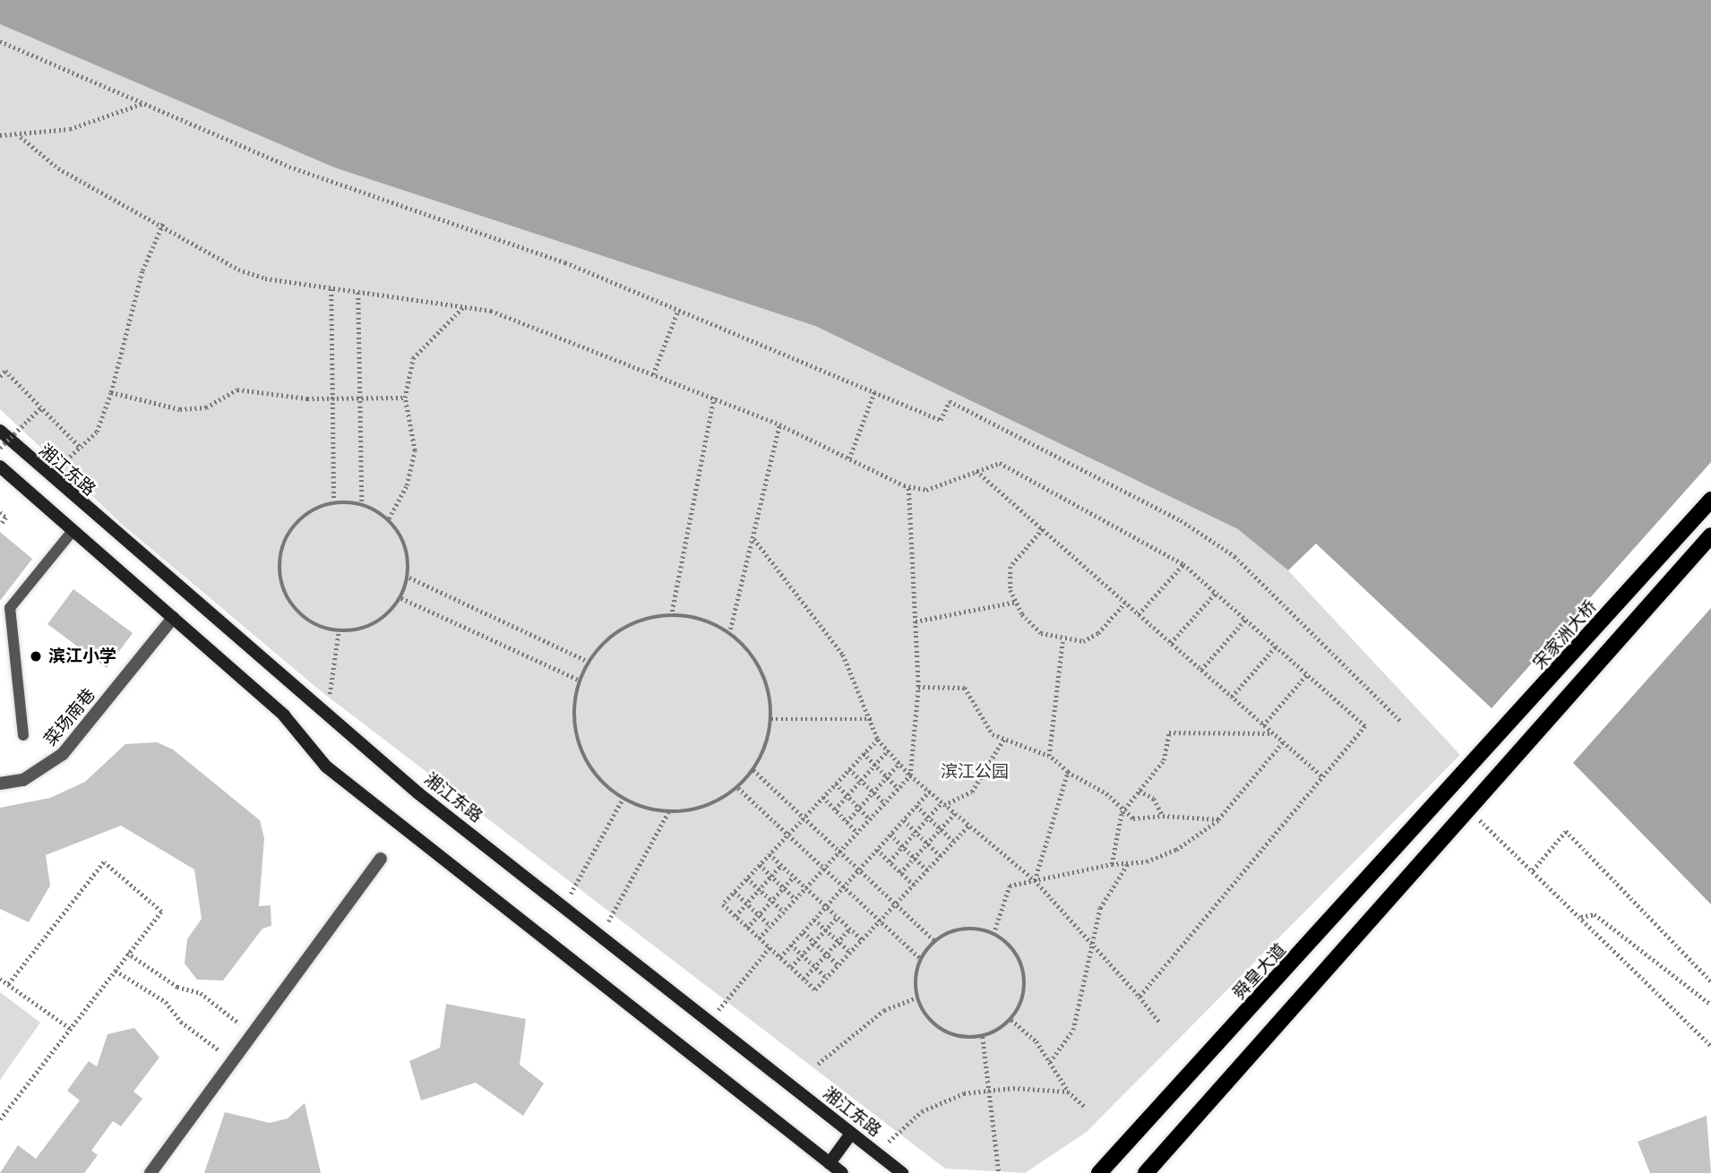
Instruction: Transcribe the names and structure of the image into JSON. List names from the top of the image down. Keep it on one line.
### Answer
{"streets":{"main road":["湘江东路","宋家洲大桥","舜皇大道"],"street":["菜场南巷"]},"crossings":[["宋家洲大桥","舜皇大道"]],"parks":["滨江公园"],"places":["滨江小学"]}
